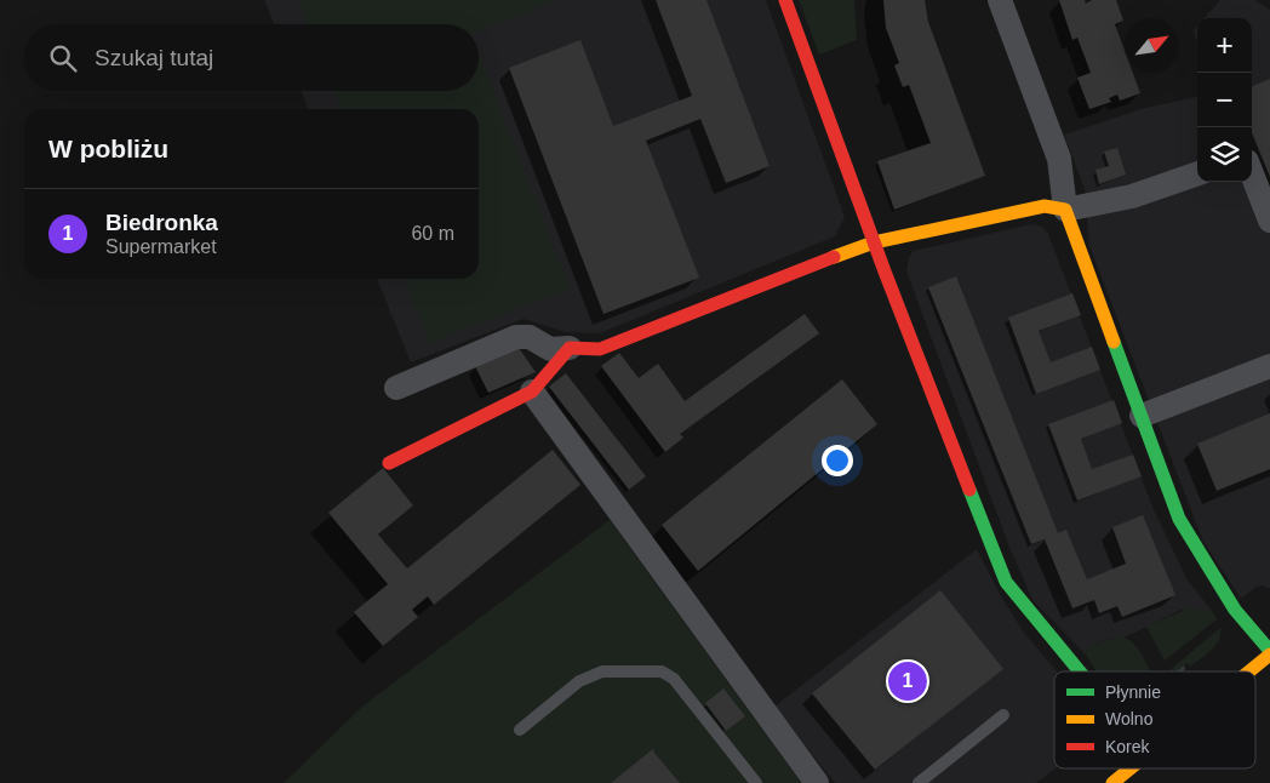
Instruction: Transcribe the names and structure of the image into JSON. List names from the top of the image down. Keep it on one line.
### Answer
{"legend":["Płynnie","Wolno","Korek"],"north":"top right","page":{"map_buttons":["+","−"],"search":"Szukaj tutaj","heading":"W pobliżu","list":[{"mark":"1","name":"Biedronka","note":"Supermarket","value":"60 m"}],"pins":"1"}}
